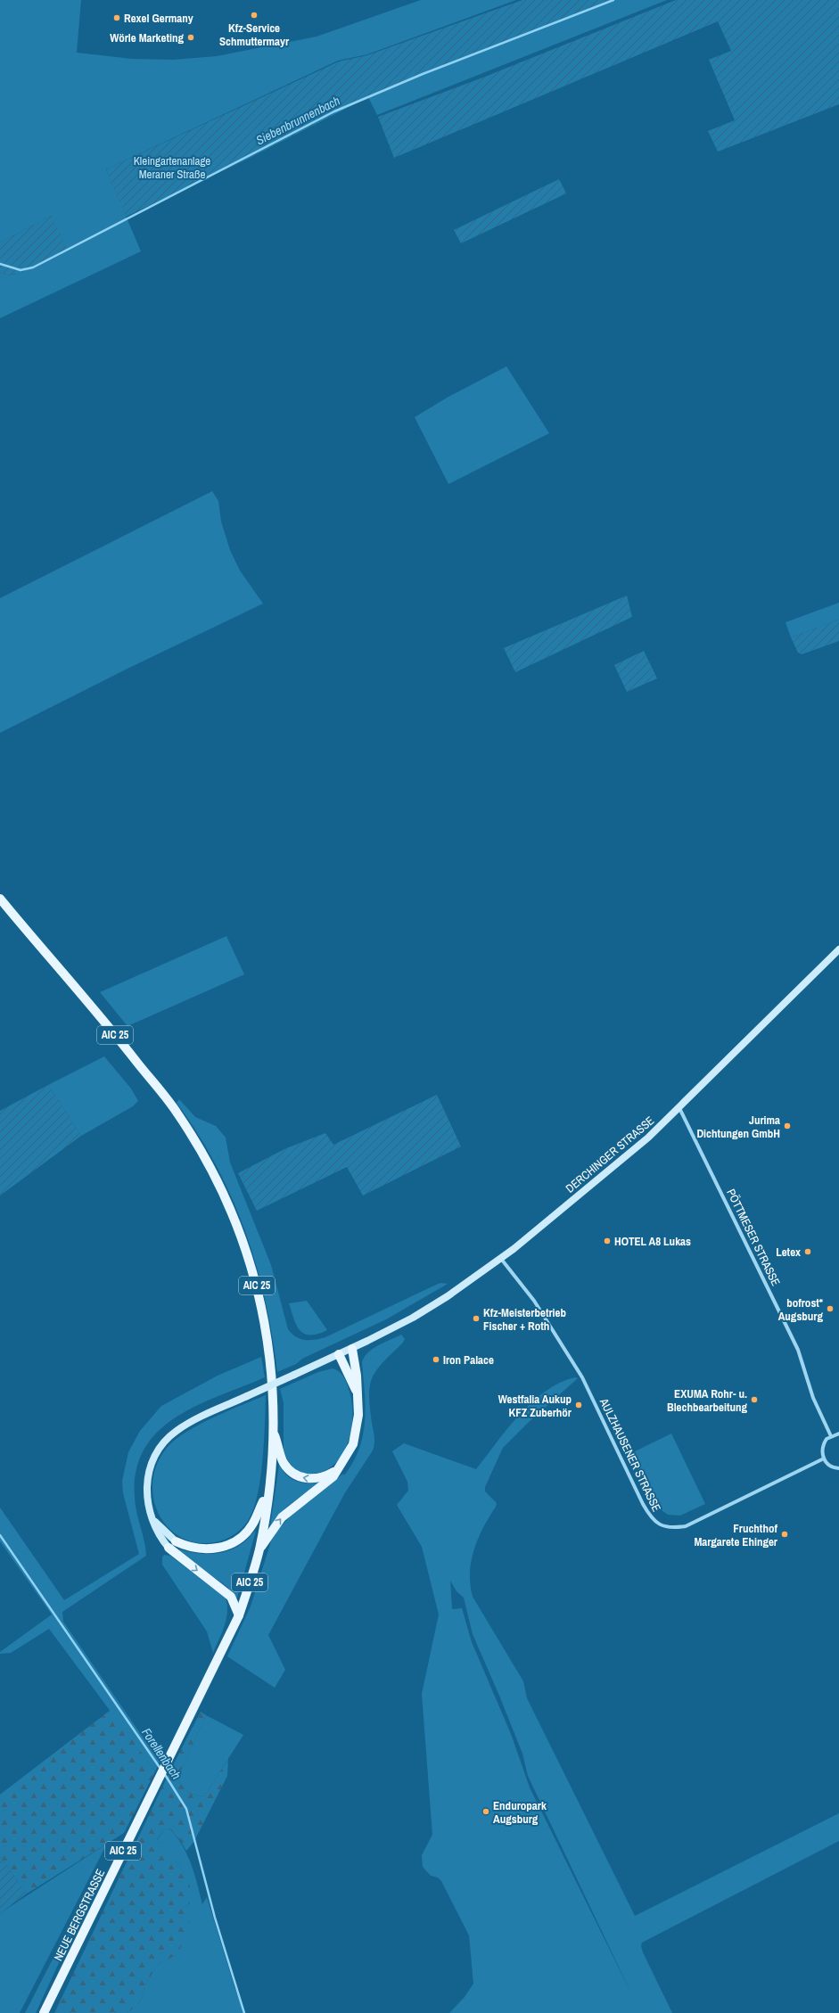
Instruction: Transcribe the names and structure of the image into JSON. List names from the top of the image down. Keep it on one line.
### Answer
{"streets":{"main road":["AIC 25","DERCHINGER STRASSE","NEUE BERGSTRASSE"],"street":["PÖTTMESER STRASSE","AULZHAUSENER STRASSE"]},"crossings":[["AIC 25","NEUE BERGSTRASSE"],["DERCHINGER STRASSE","PÖTTMESER STRASSE"],["DERCHINGER STRASSE","AULZHAUSENER STRASSE"]],"water":["Siebenbrunnenbach","Forellenbach"],"parks":["Kleingartenanlage Meraner Straße"],"places":["Kfz-Service Schmuttermayr","Rexel Germany","Wörle Marketing","Jurima Dichtungen GmbH","HOTEL A8 Lukas","Letex","bofrost* Augsburg","Kfz-Meisterbetrieb Fischer + Roth","Iron Palace","EXUMA Rohr- u. Blechbearbeitung","Westfalia Aukup KFZ Zuberhör","Fruchthof Margarete Ehinger","Enduropark Augsburg"]}
